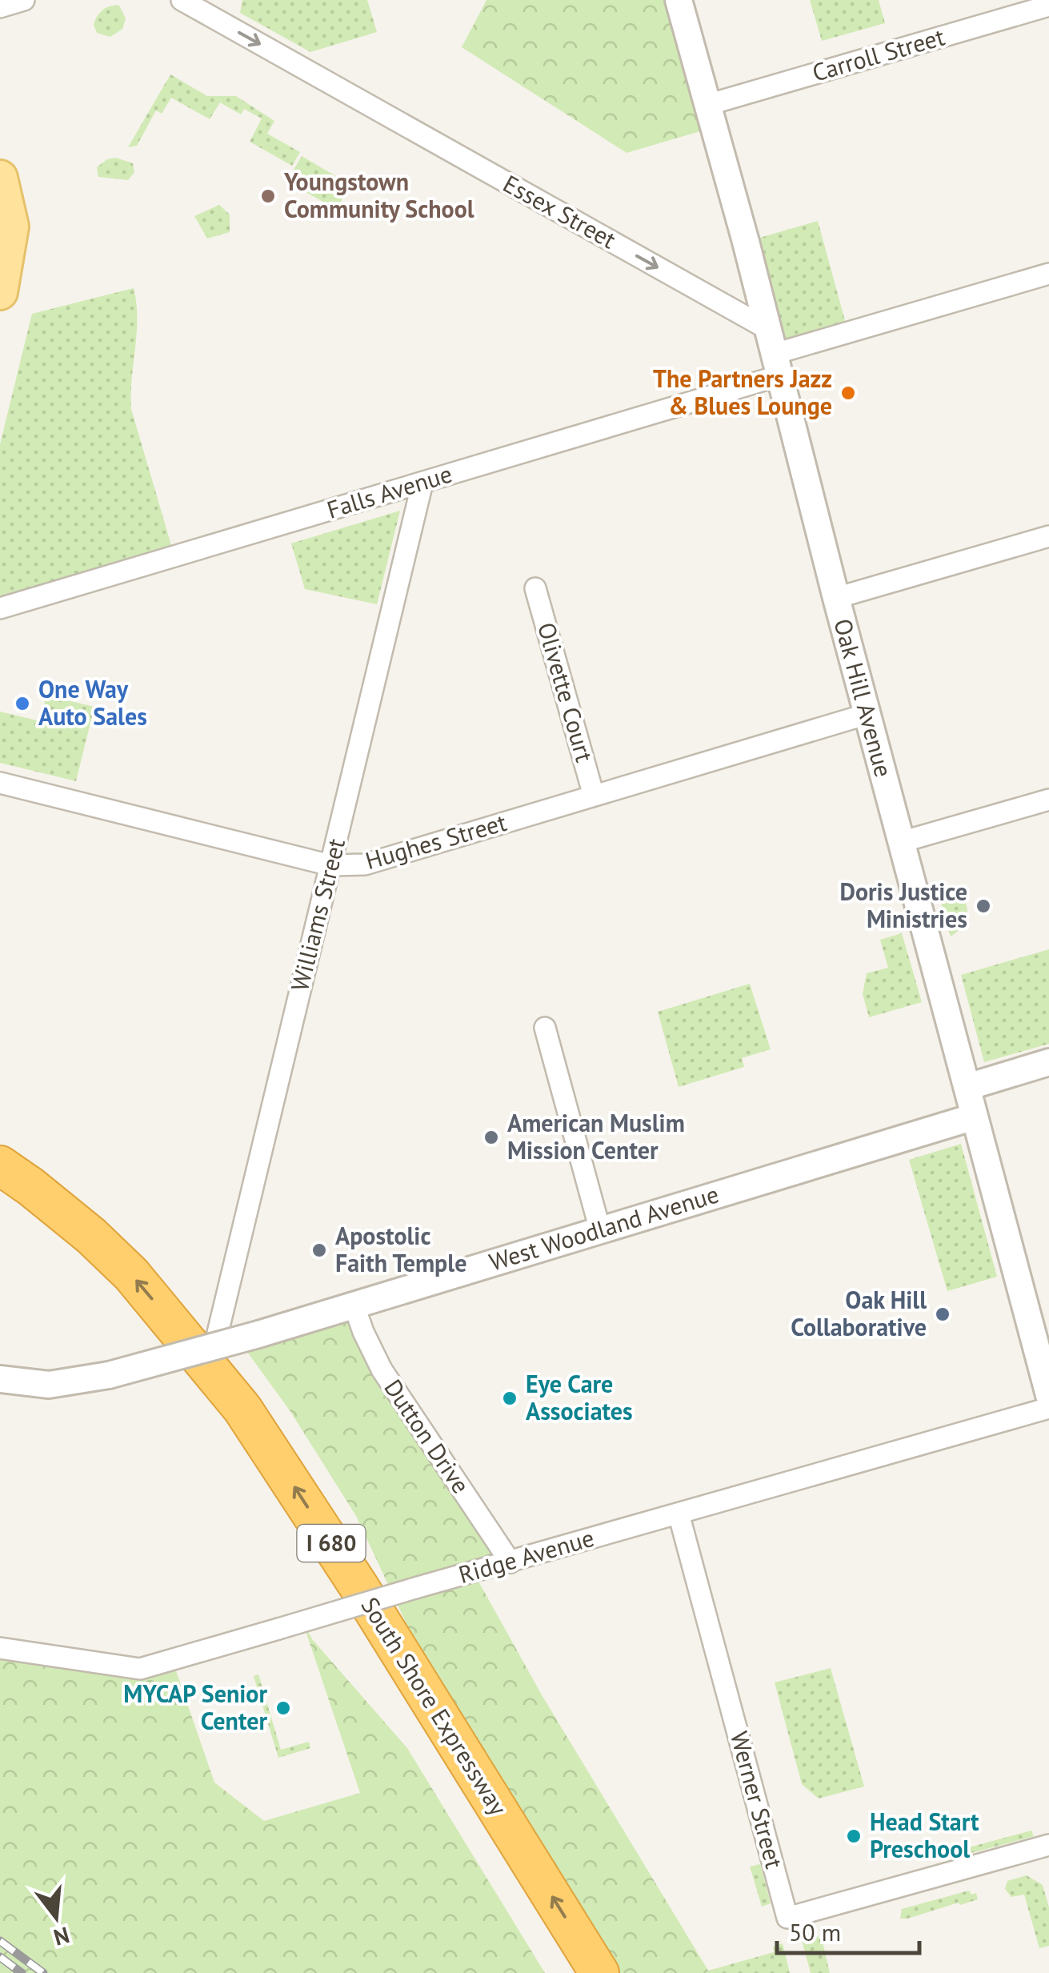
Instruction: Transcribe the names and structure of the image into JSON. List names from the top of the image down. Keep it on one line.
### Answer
{"streets":{"highway":["I 680","South Shore Expressway"],"street":["Carroll Street","Essex Street","Falls Avenue","Olivette Court","Oak Hill Avenue","Hughes Street","Williams Street","West Woodland Avenue","Dutton Drive","Ridge Avenue","Werner Street"]},"crossings":[["Carroll Street","Oak Hill Avenue"],["Essex Street","Falls Avenue"],["Essex Street","Oak Hill Avenue"],["Falls Avenue","Oak Hill Avenue"],["Falls Avenue","Williams Street"],["Olivette Court","Hughes Street"],["Oak Hill Avenue","Hughes Street"],["Oak Hill Avenue","West Woodland Avenue"],["Hughes Street","Williams Street"],["Williams Street","West Woodland Avenue"],["West Woodland Avenue","Dutton Drive"],["Dutton Drive","Ridge Avenue"],["Ridge Avenue","Werner Street"]],"one_way":["Essex Street","South Shore Expressway"],"places":["Youngstown Community School","The Partners Jazz & Blues Lounge","One Way Auto Sales","Doris Justice Ministries","American Muslim Mission Center","Apostolic Faith Temple","Oak Hill Collaborative","Eye Care Associates","MYCAP Senior Center","Head Start Preschool"],"scale_bar":"50 m","north":"bottom"}
